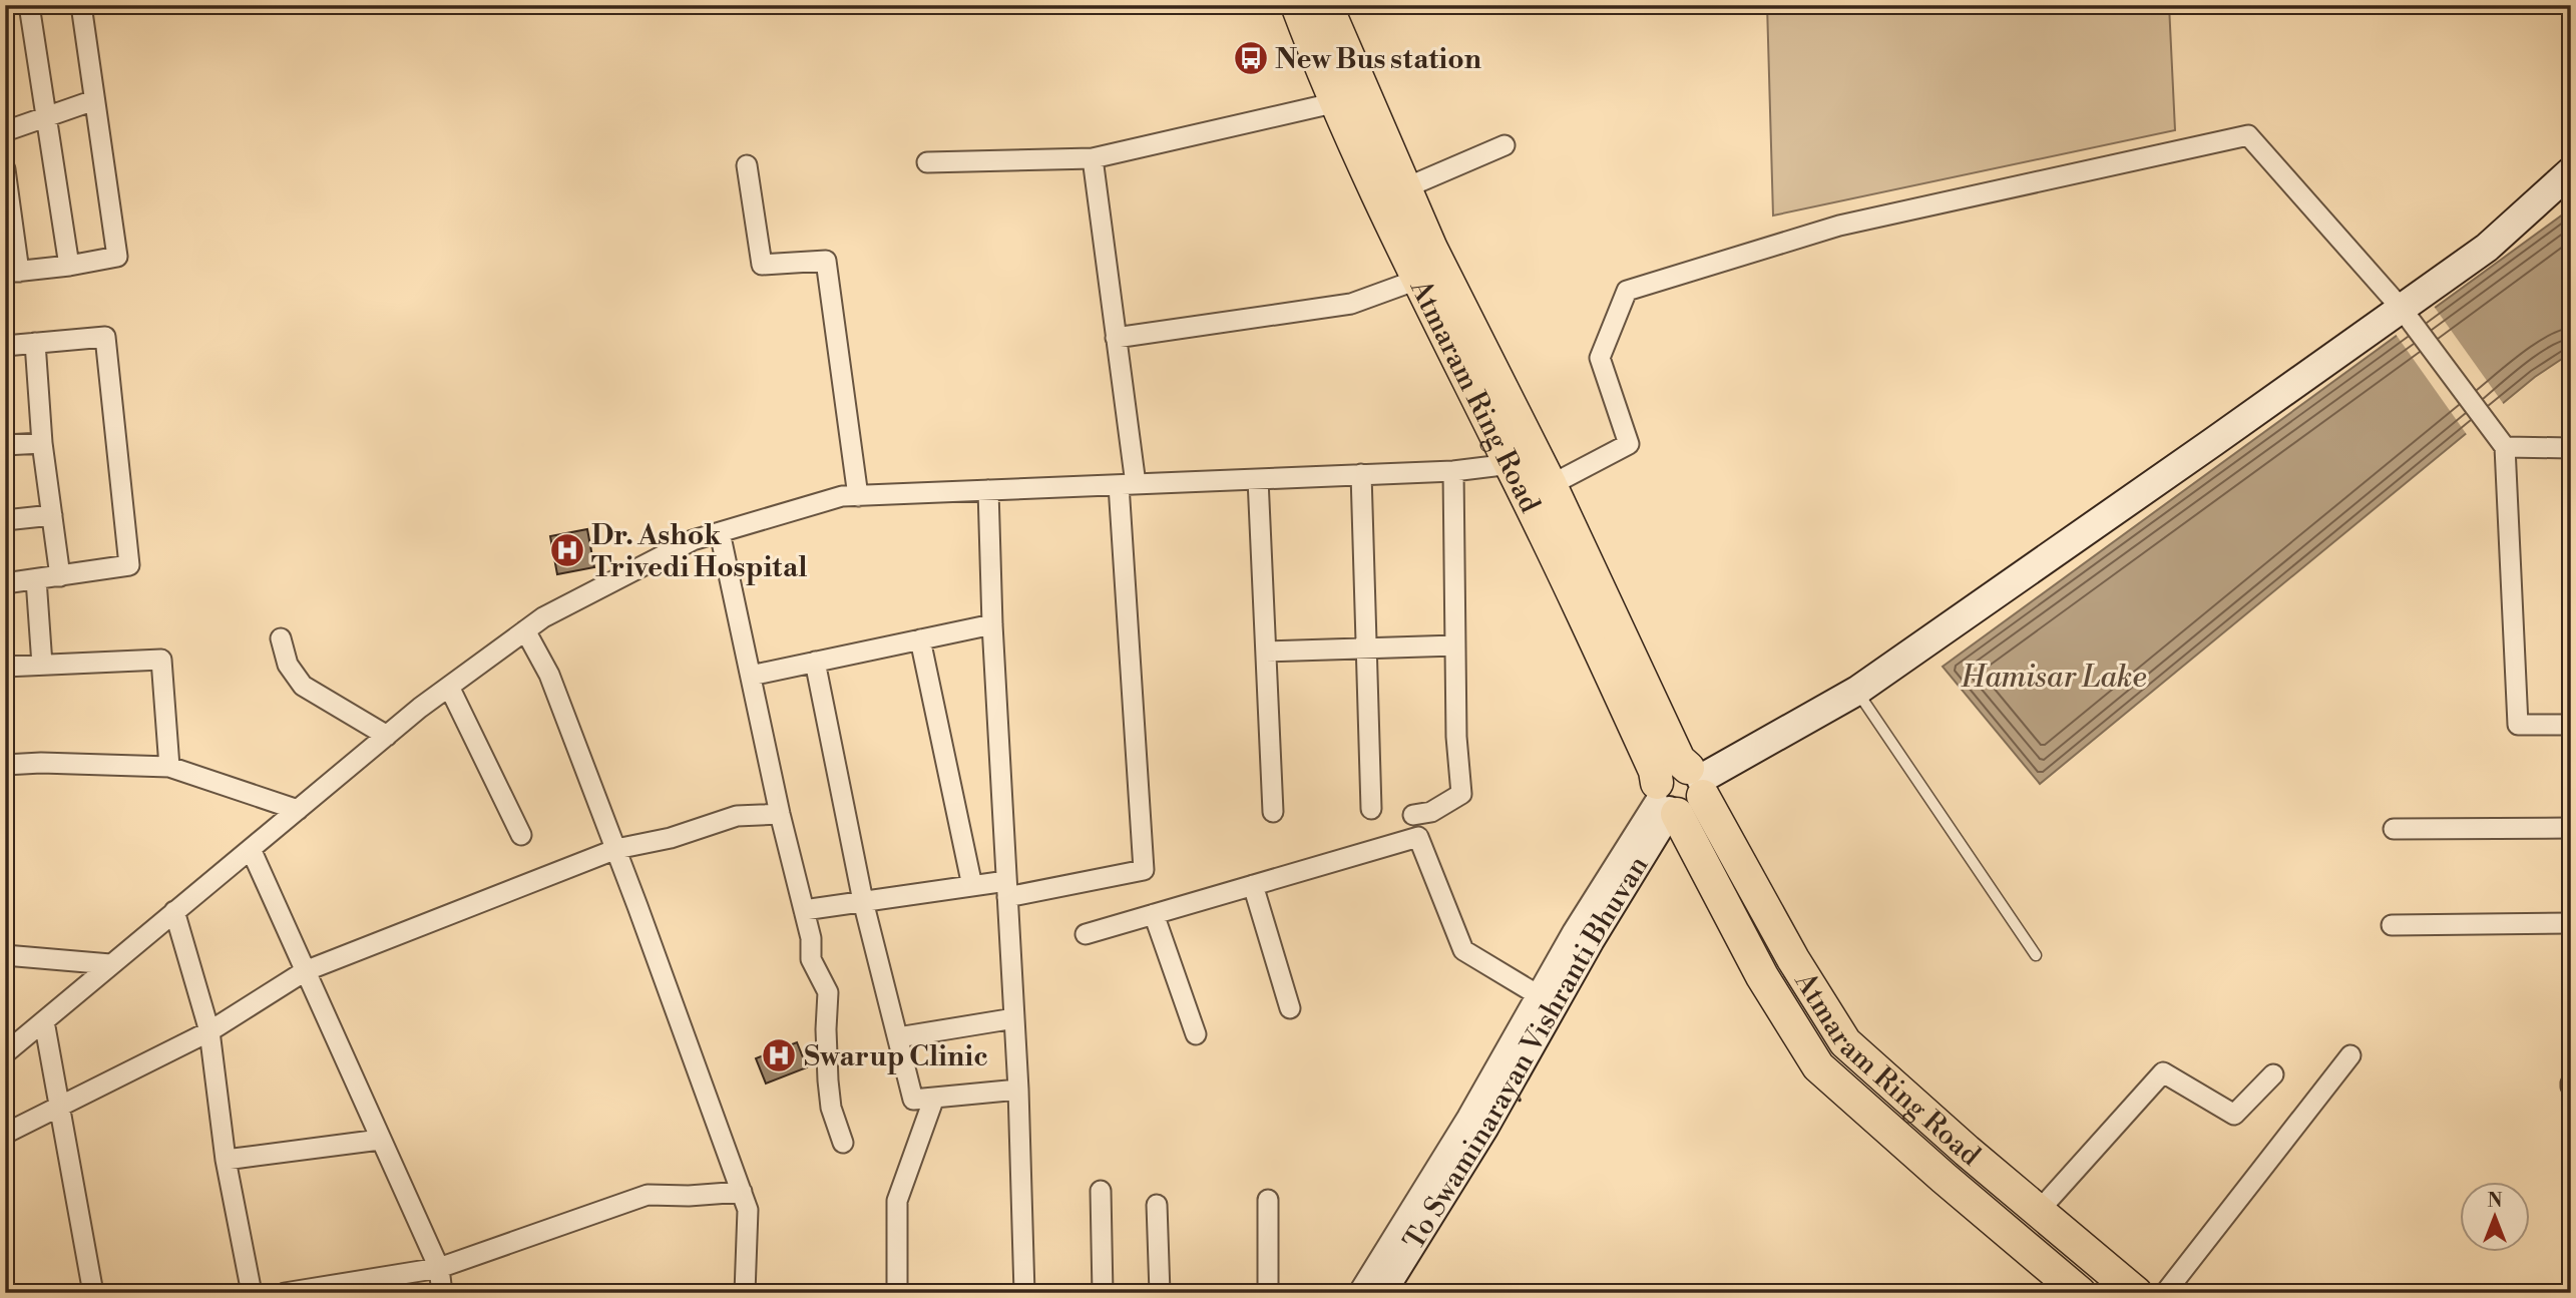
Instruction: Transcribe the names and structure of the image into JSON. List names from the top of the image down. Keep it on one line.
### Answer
{"streets":{"main road":["Atmaram Ring Road"],"street":["To Swaminarayan Vishranti Bhuvan"]},"crossings":[["Atmaram Ring Road","To Swaminarayan Vishranti Bhuvan"]],"water":["Hamisar Lake"],"places":{"bus stop":["New Bus station"],"hospital":["Dr. Ashok Trivedi Hospital","Swarup Clinic"]},"north":"top"}
